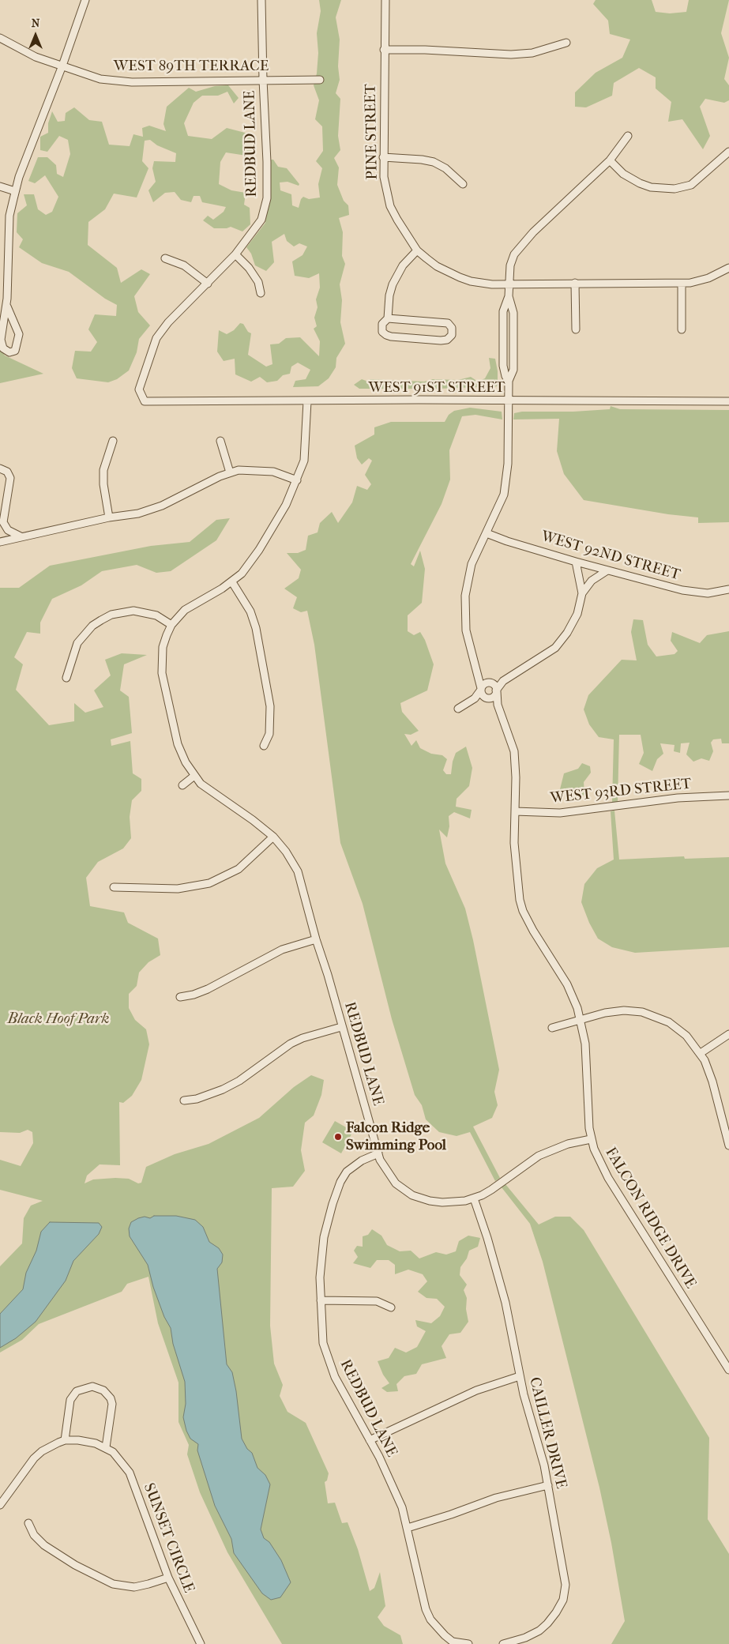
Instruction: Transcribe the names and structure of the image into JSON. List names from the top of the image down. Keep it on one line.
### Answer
{"streets":{"street":["WEST 89TH TERRACE","PINE STREET","REDBUD LANE","WEST 91ST STREET","WEST 92ND STREET","WEST 93RD STREET","FALCON RIDGE DRIVE","CAILLER DRIVE","SUNSET CIRCLE"]},"crossings":[["WEST 89TH TERRACE","REDBUD LANE"],["REDBUD LANE","WEST 91ST STREET"],["WEST 93RD STREET","FALCON RIDGE DRIVE"]],"parks":["Black Hoof Park"],"places":["Falcon Ridge Swimming Pool"],"north":"top"}
